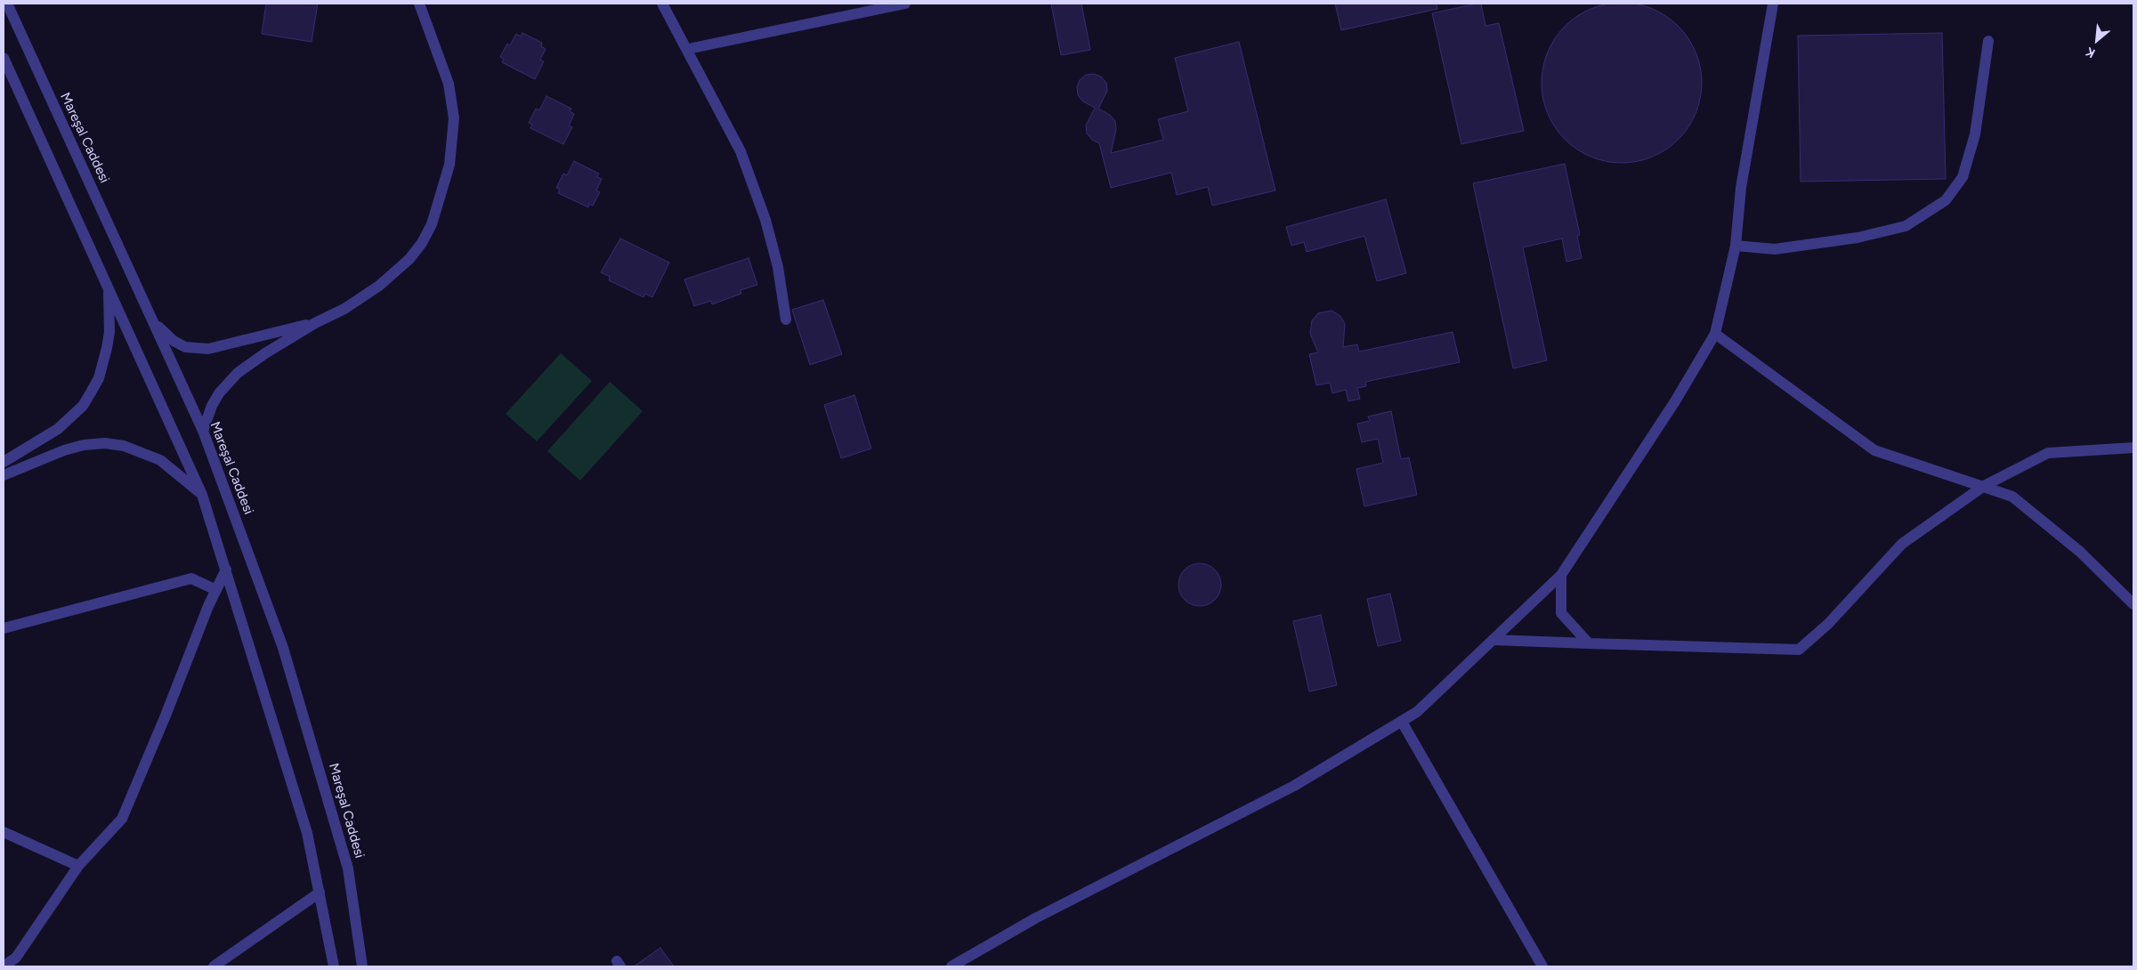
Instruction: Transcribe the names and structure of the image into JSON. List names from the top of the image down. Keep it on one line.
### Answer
{"streets":{"street":["Mareşal Caddesi"]},"north":"bottom left"}
